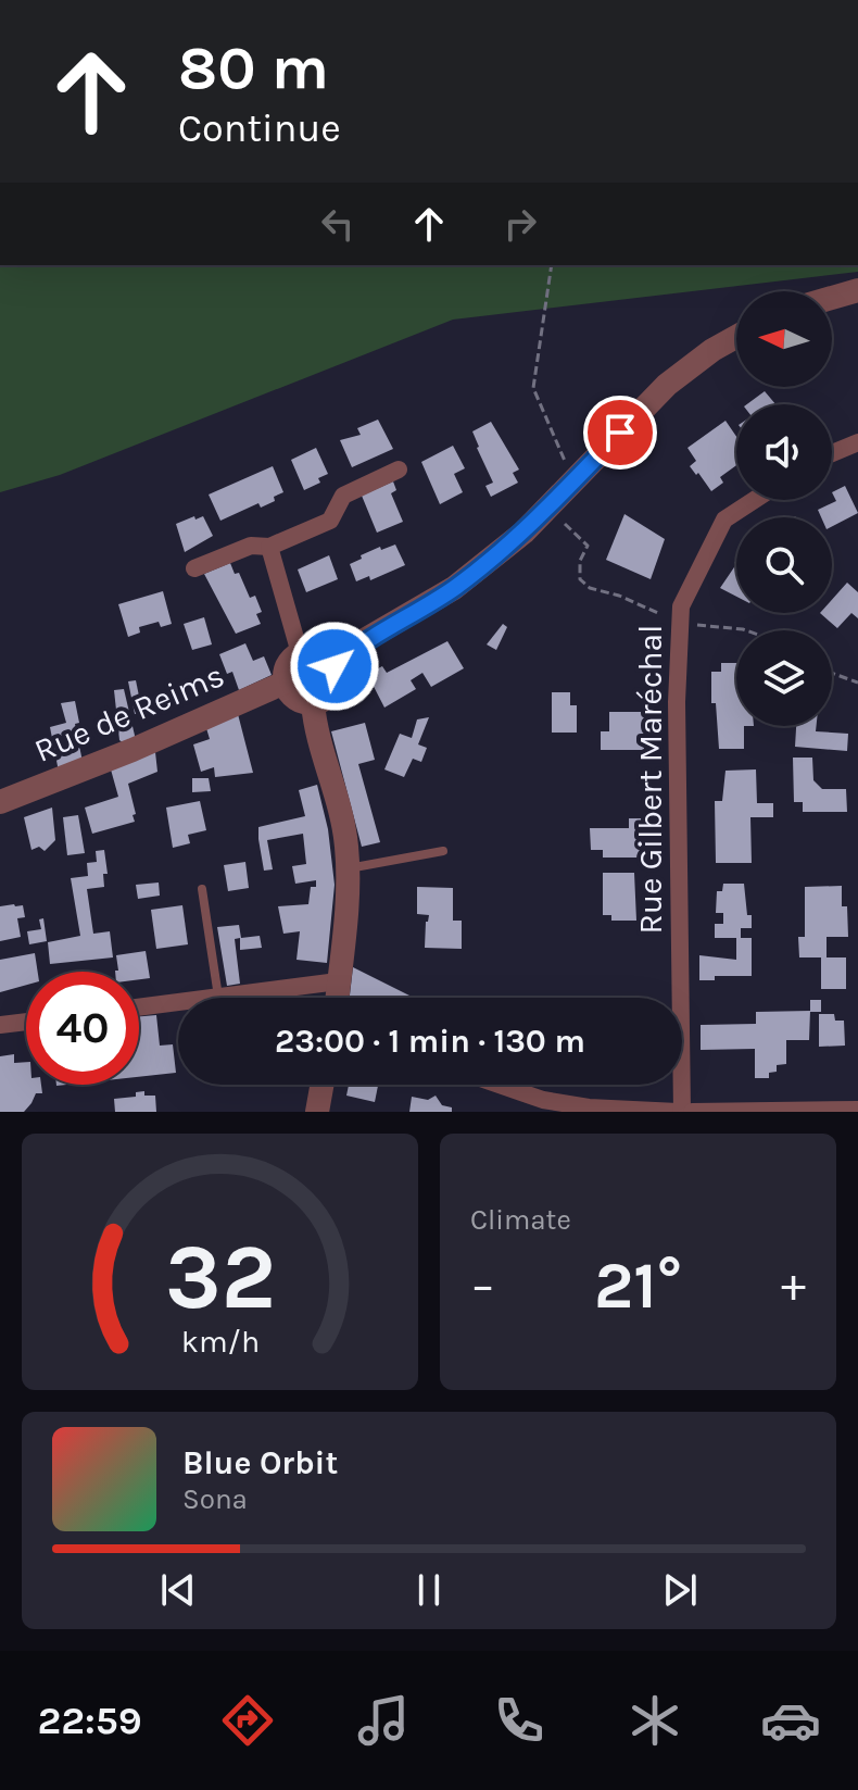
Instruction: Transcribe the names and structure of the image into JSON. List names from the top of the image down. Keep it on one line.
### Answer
{"streets":{"street":["Rue de Reims","Rue Gilbert Maréchal"]},"north":"left","page":{"turn":["80 m","Continue"],"limit":"40","trip":"23:00 · 1 min · 130 m","tile":"Climate","heat":["−","21°","+"],"song":["Blue Orbit","Sona"],"tabs":"22:59","gauge":["32","km/h"]}}
